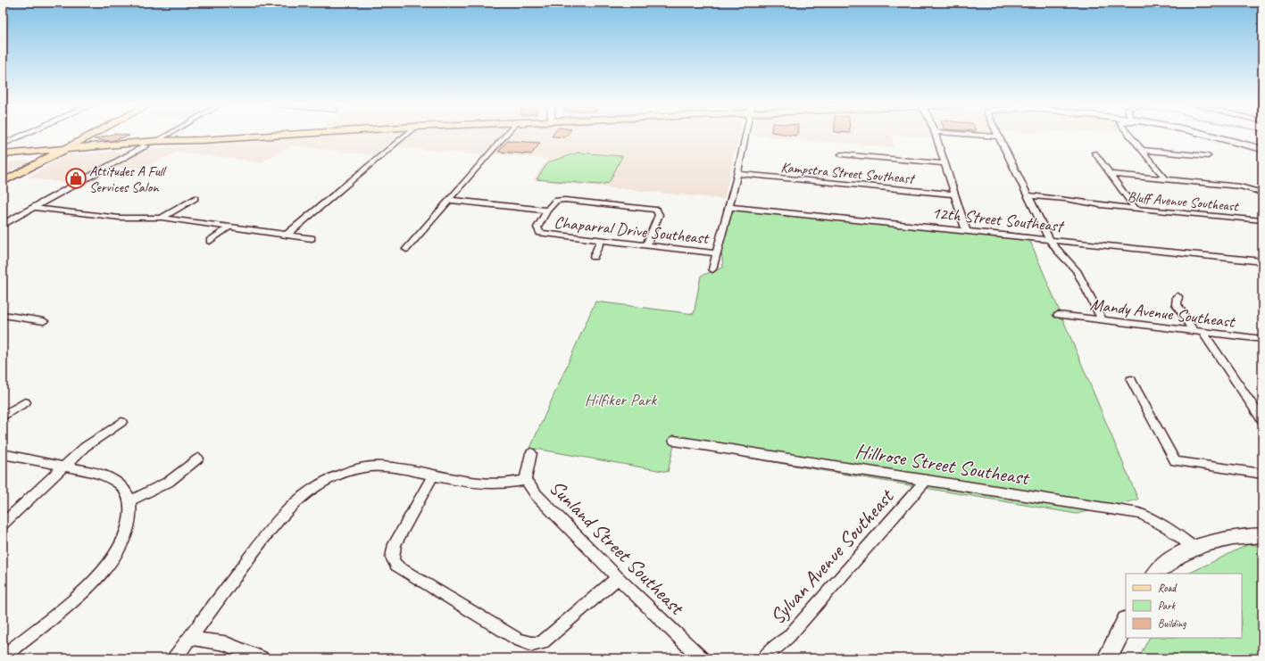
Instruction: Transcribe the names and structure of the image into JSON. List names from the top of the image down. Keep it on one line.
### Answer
{"streets":{"street":["Kampstra Street Southeast","Bluff Avenue Southeast","12th Street Southeast","Chaparral Drive Southeast","Mandy Avenue Southeast","Hillrose Street Southeast","Sunland Street Southeast","Sylvan Avenue Southeast"]},"crossings":[["Hillrose Street Southeast","Sylvan Avenue Southeast"]],"parks":["Hilfiker Park"],"places":{"shop":["Attitudes A Full Services Salon"]},"legend":["Road","Park","Building"]}
